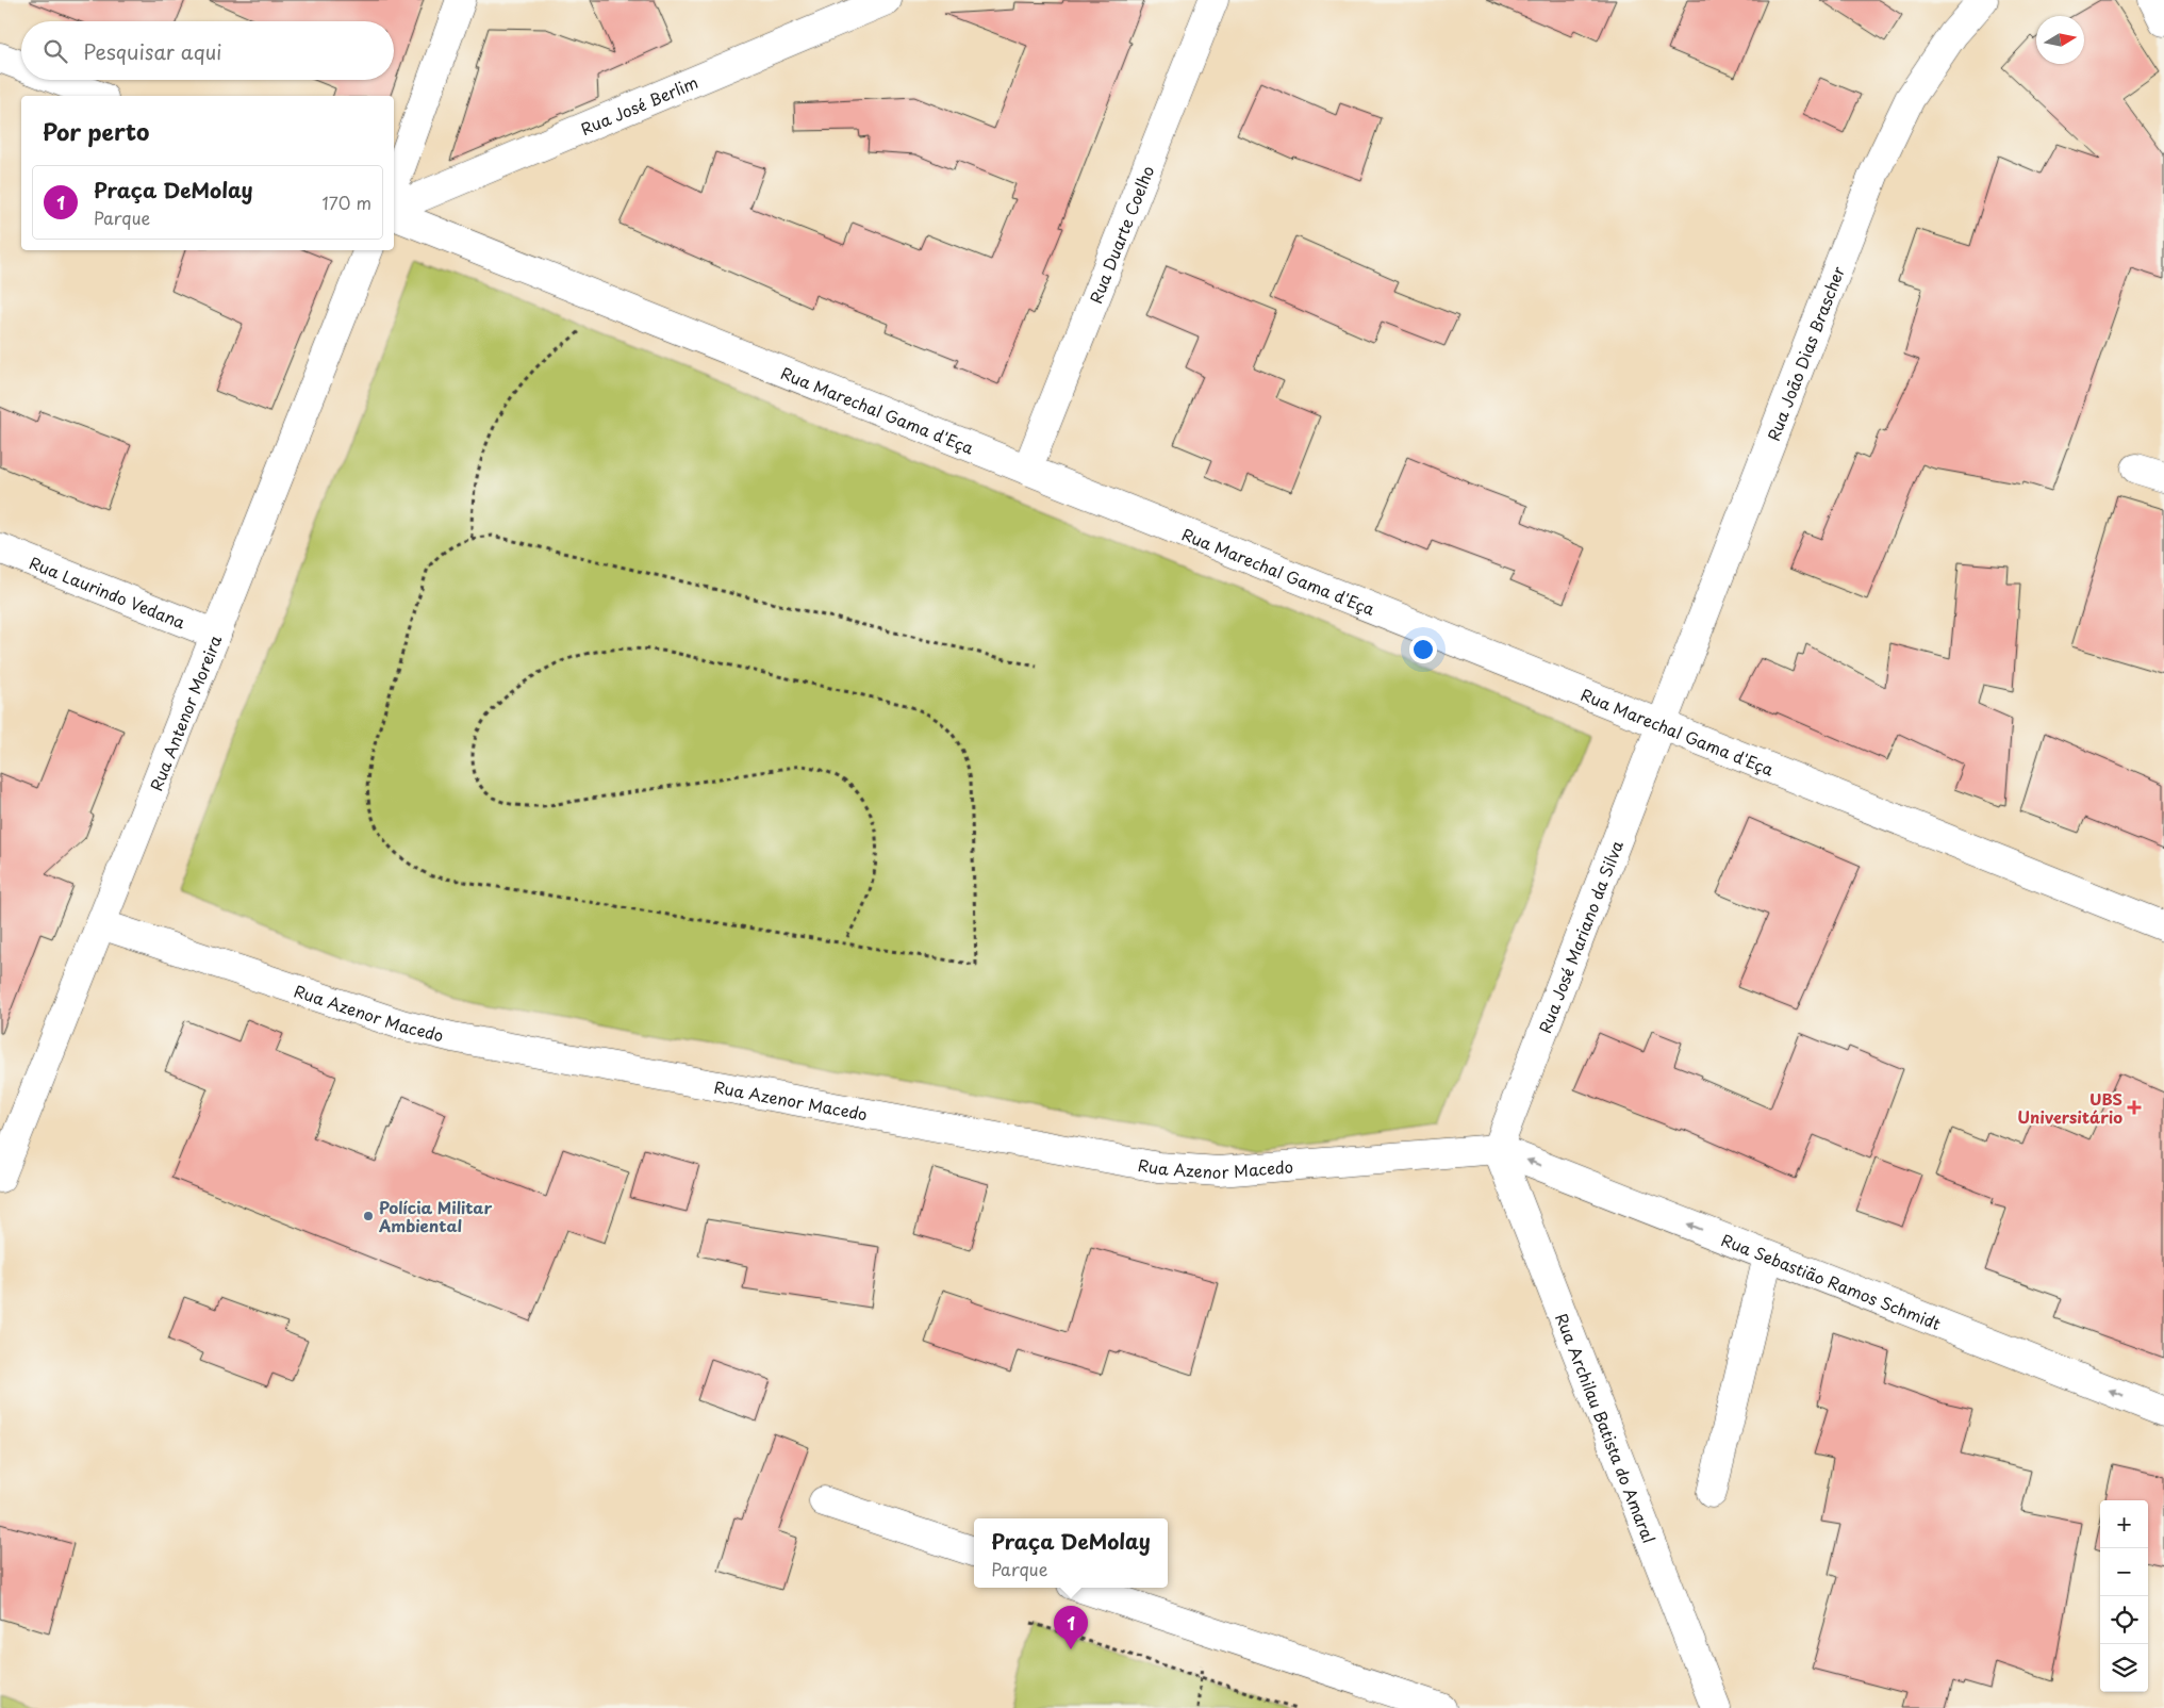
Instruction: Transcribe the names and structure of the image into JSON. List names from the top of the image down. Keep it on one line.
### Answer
{"streets":{"street":["Rua José Berlim","Rua Duarte Coelho","Rua João Dias Brascher","Rua Marechal Gama d'Eça","Rua Laurindo Vedana","Rua Antenor Moreira","Rua José Mariano da Silva","Rua Azenor Macedo","Rua Sebastião Ramos Schmidt","Rua Archilau Batista do Amaral"]},"crossings":[["Rua Duarte Coelho","Rua Marechal Gama d'Eça"],["Rua João Dias Brascher","Rua Marechal Gama d'Eça"],["Rua João Dias Brascher","Rua José Mariano da Silva"],["Rua Marechal Gama d'Eça","Rua José Mariano da Silva"],["Rua Laurindo Vedana","Rua Antenor Moreira"],["Rua Antenor Moreira","Rua Azenor Macedo"],["Rua José Mariano da Silva","Rua Azenor Macedo"],["Rua José Mariano da Silva","Rua Sebastião Ramos Schmidt"],["Rua José Mariano da Silva","Rua Archilau Batista do Amaral"],["Rua Azenor Macedo","Rua Sebastião Ramos Schmidt"],["Rua Azenor Macedo","Rua Archilau Batista do Amaral"],["Rua Sebastião Ramos Schmidt","Rua Archilau Batista do Amaral"]],"one_way":["Rua Sebastião Ramos Schmidt"],"places":{"health":["UBS Universitário"],"other":["Polícia Militar Ambiental"]},"north":"right","page":{"search":"Pesquisar aqui","heading":"Por perto","list":[{"mark":"1","name":"Praça DeMolay","note":"Parque","value":"170 m"}],"map_buttons":["+","−"],"popup":["Praça DeMolay","Parque"],"pins":"1"}}
